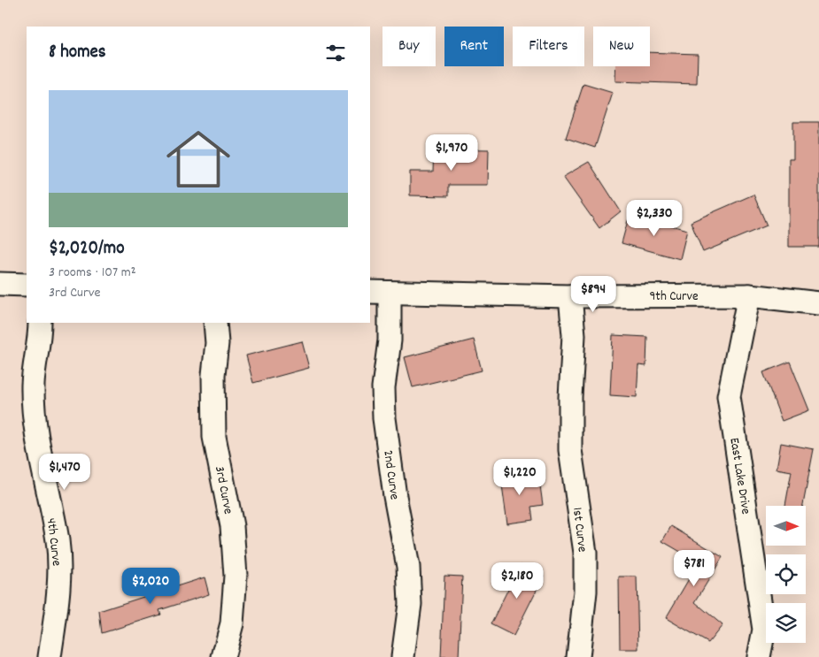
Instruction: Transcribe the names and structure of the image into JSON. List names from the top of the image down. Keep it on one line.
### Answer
{"streets":{"street":["9th Curve","2nd Curve","East Lake Drive","3rd Curve","1st Curve","4th Curve"]},"crossings":[["9th Curve","2nd Curve"],["9th Curve","East Lake Drive"],["9th Curve","1st Curve"]],"north":"right","page":{"chip":["Buy","Rent","Filters","New"],"heading":"8 homes","list":[{"name":"$2,020/mo","note":"3 rooms · 107 m² · 3rd Curve"}],"price":["$1,970","$2,330","$894","$1,470","$1,220","$781","$2,180","$2,020"]}}
